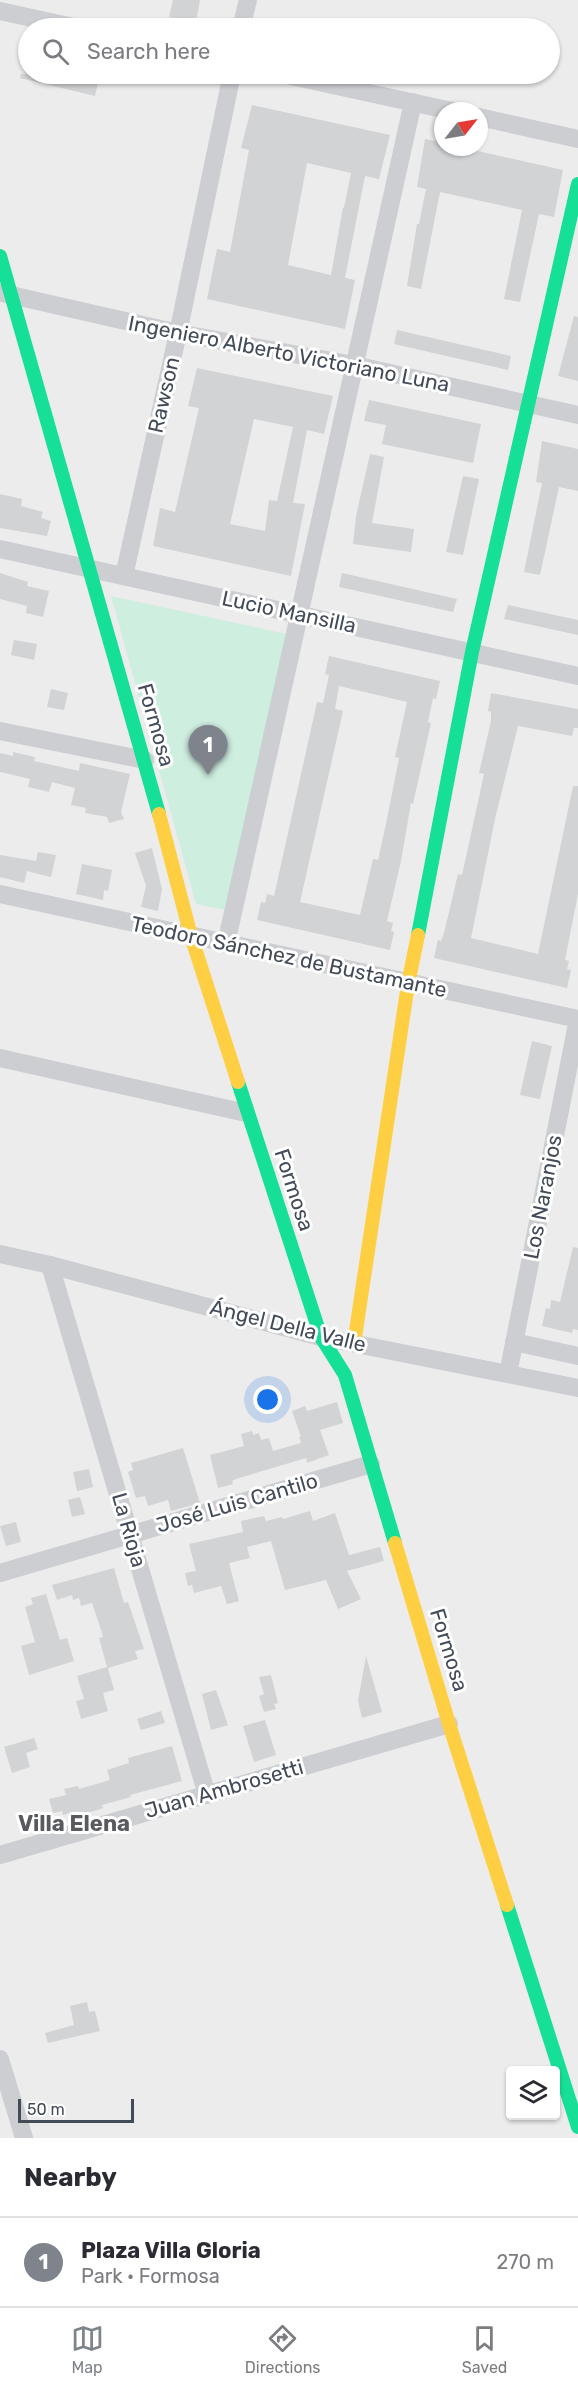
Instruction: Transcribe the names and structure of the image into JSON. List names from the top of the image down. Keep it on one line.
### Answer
{"streets":{"street":["Ingeniero Alberto Victoriano Luna","Rawson","Lucio Mansilla","Formosa","Teodoro Sánchez de Bustamante","Los Naranjos","Ángel Della Valle","José Luis Cantilo","La Rioja","Juan Ambrosetti"]},"crossings":[["Ingeniero Alberto Victoriano Luna","Rawson"],["Ingeniero Alberto Victoriano Luna","Formosa"],["Rawson","Lucio Mansilla"],["Lucio Mansilla","Formosa"],["Formosa","Teodoro Sánchez de Bustamante"],["Formosa","Ángel Della Valle"],["Formosa","José Luis Cantilo"],["Formosa","Juan Ambrosetti"],["Teodoro Sánchez de Bustamante","Los Naranjos"],["Los Naranjos","Ángel Della Valle"],["Ángel Della Valle","La Rioja"],["José Luis Cantilo","La Rioja"],["La Rioja","Juan Ambrosetti"]],"districts":["Villa Elena"],"scale_bar":"50 m","north":"top right","page":{"search":"Search here","pins":"1","scale":"50 m","heading":"Nearby","list":[{"mark":"1","name":"Plaza Villa Gloria","note":"Park · Formosa","value":"270 m"}],"nav":["Map","Directions","Saved"]}}
